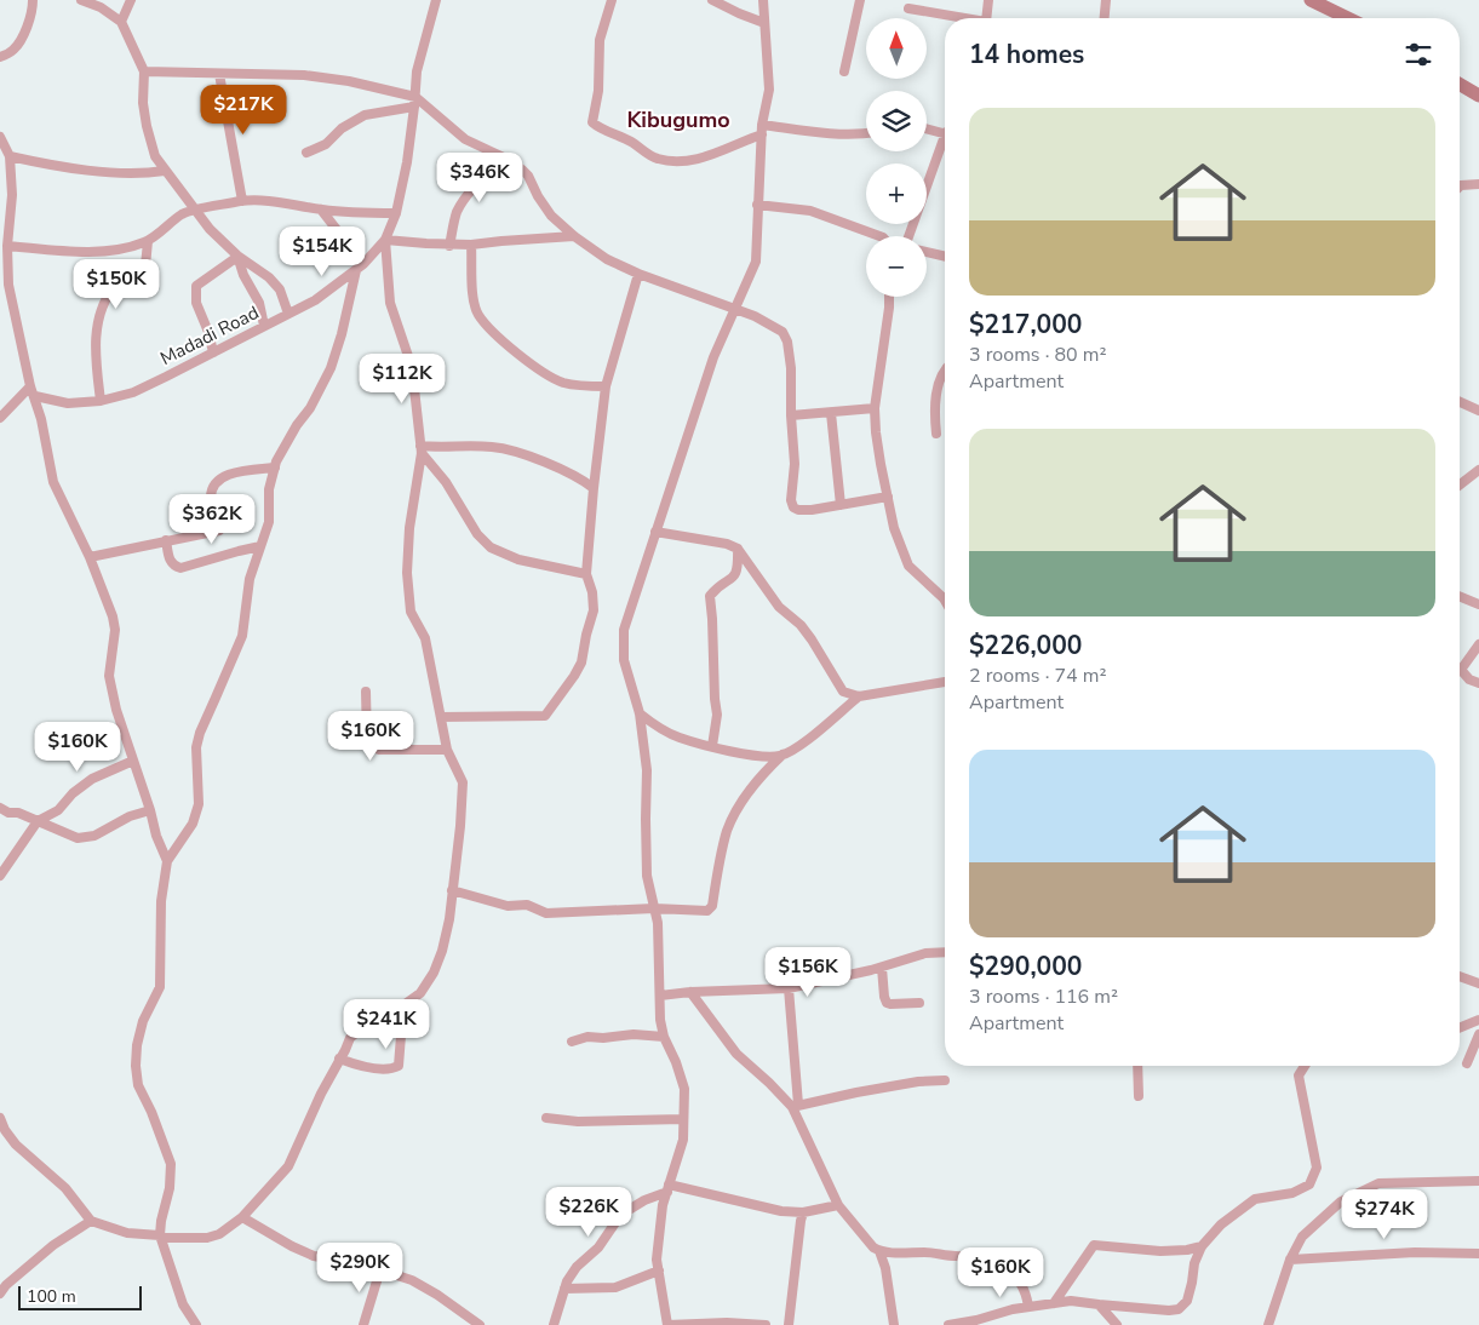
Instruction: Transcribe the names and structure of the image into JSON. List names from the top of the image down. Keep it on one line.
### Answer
{"streets":{"street":["Madadi Road"]},"districts":["Kibugumo"],"scale_bar":"100 m","north":"top","page":{"map_buttons":["+","−"],"heading":"14 homes","price":["$217K","$346K","$154K","$150K","$112K","$362K","$160K","$160K","$156K","$241K","$226K","$274K","$290K","$160K"],"list":[{"name":"$217,000","note":"3 rooms · 80 m² · Apartment"},{"name":"$226,000","note":"2 rooms · 74 m² · Apartment"},{"name":"$290,000","note":"3 rooms · 116 m² · Apartment"}],"scale":"100 m"}}
